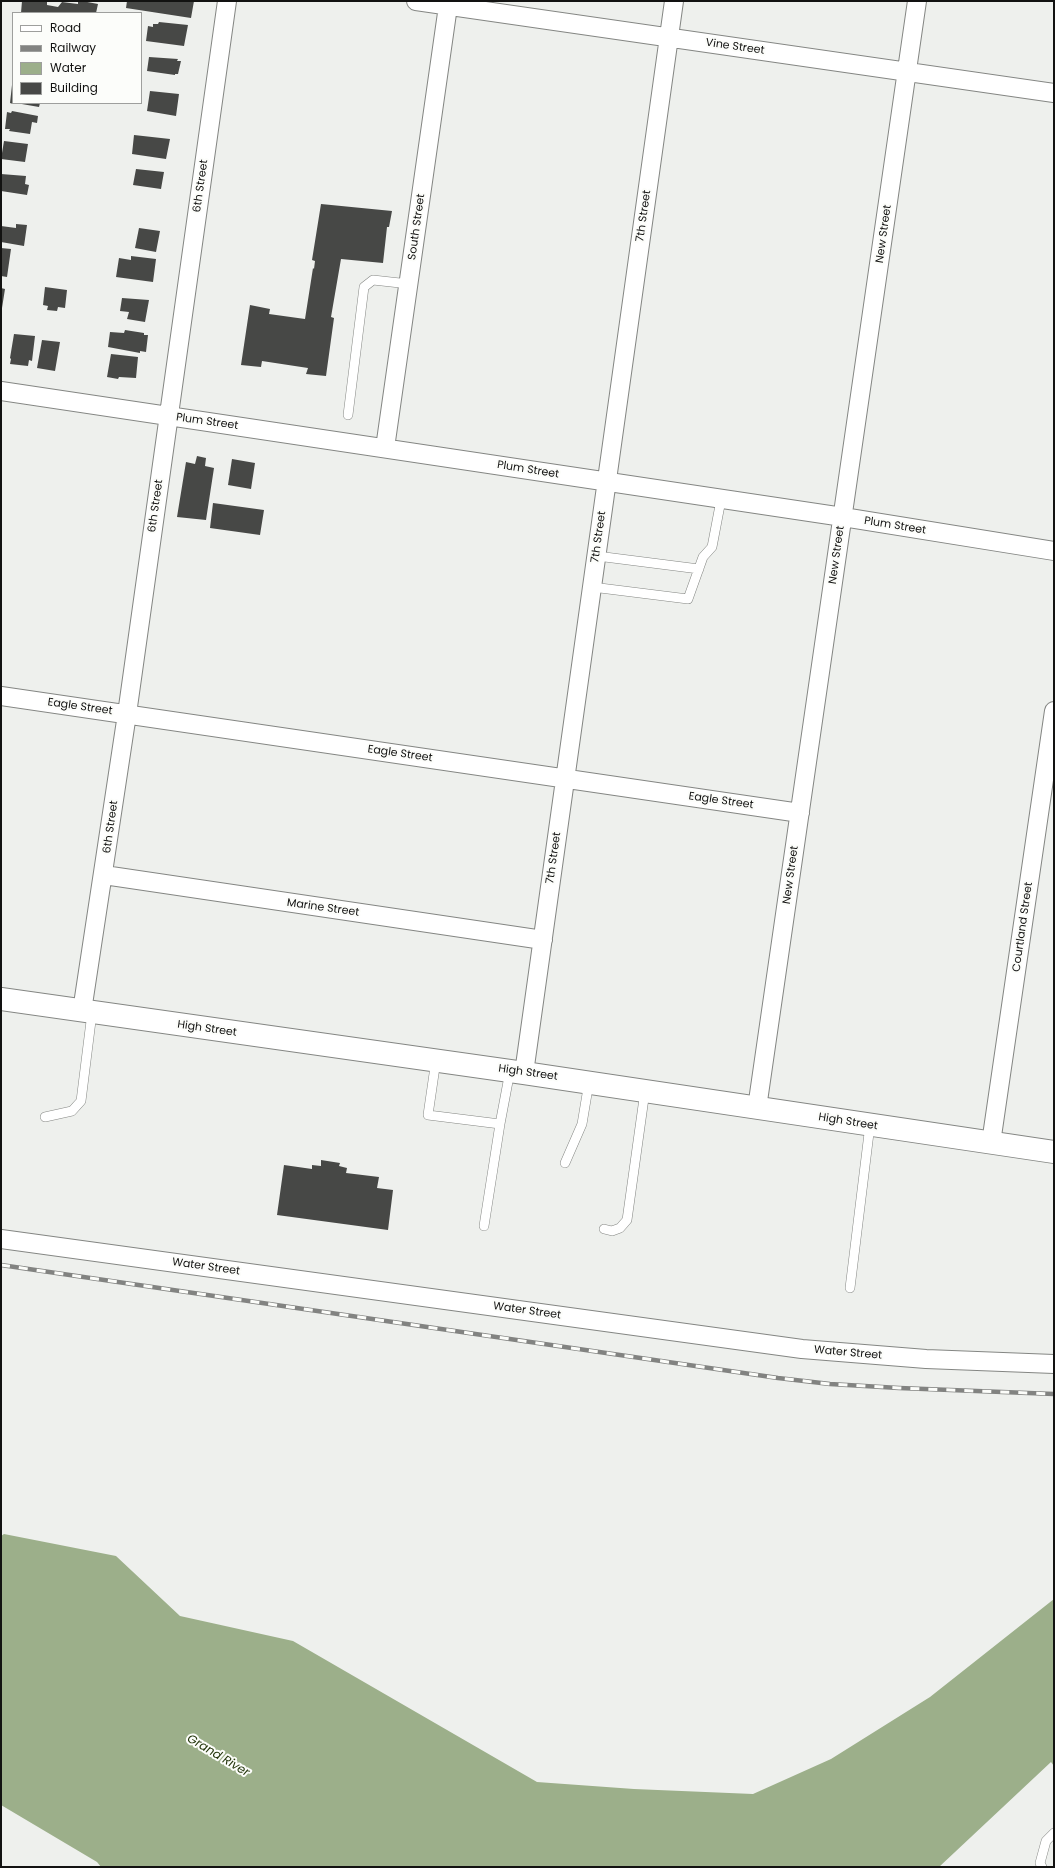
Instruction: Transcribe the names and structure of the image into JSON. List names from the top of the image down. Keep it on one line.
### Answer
{"streets":{"street":["Vine Street","6th Street","7th Street","South Street","New Street","Plum Street","Eagle Street","Marine Street","Courtland Street","High Street","Water Street"]},"crossings":[["Vine Street","7th Street"],["Vine Street","South Street"],["Vine Street","New Street"],["6th Street","Plum Street"],["6th Street","Eagle Street"],["6th Street","Marine Street"],["6th Street","High Street"],["7th Street","Plum Street"],["7th Street","Eagle Street"],["7th Street","Marine Street"],["7th Street","High Street"],["South Street","Plum Street"],["New Street","Plum Street"],["New Street","Eagle Street"],["New Street","High Street"],["Courtland Street","High Street"]],"water":["Grand River"],"legend":["Road","Railway","Water","Building"]}
